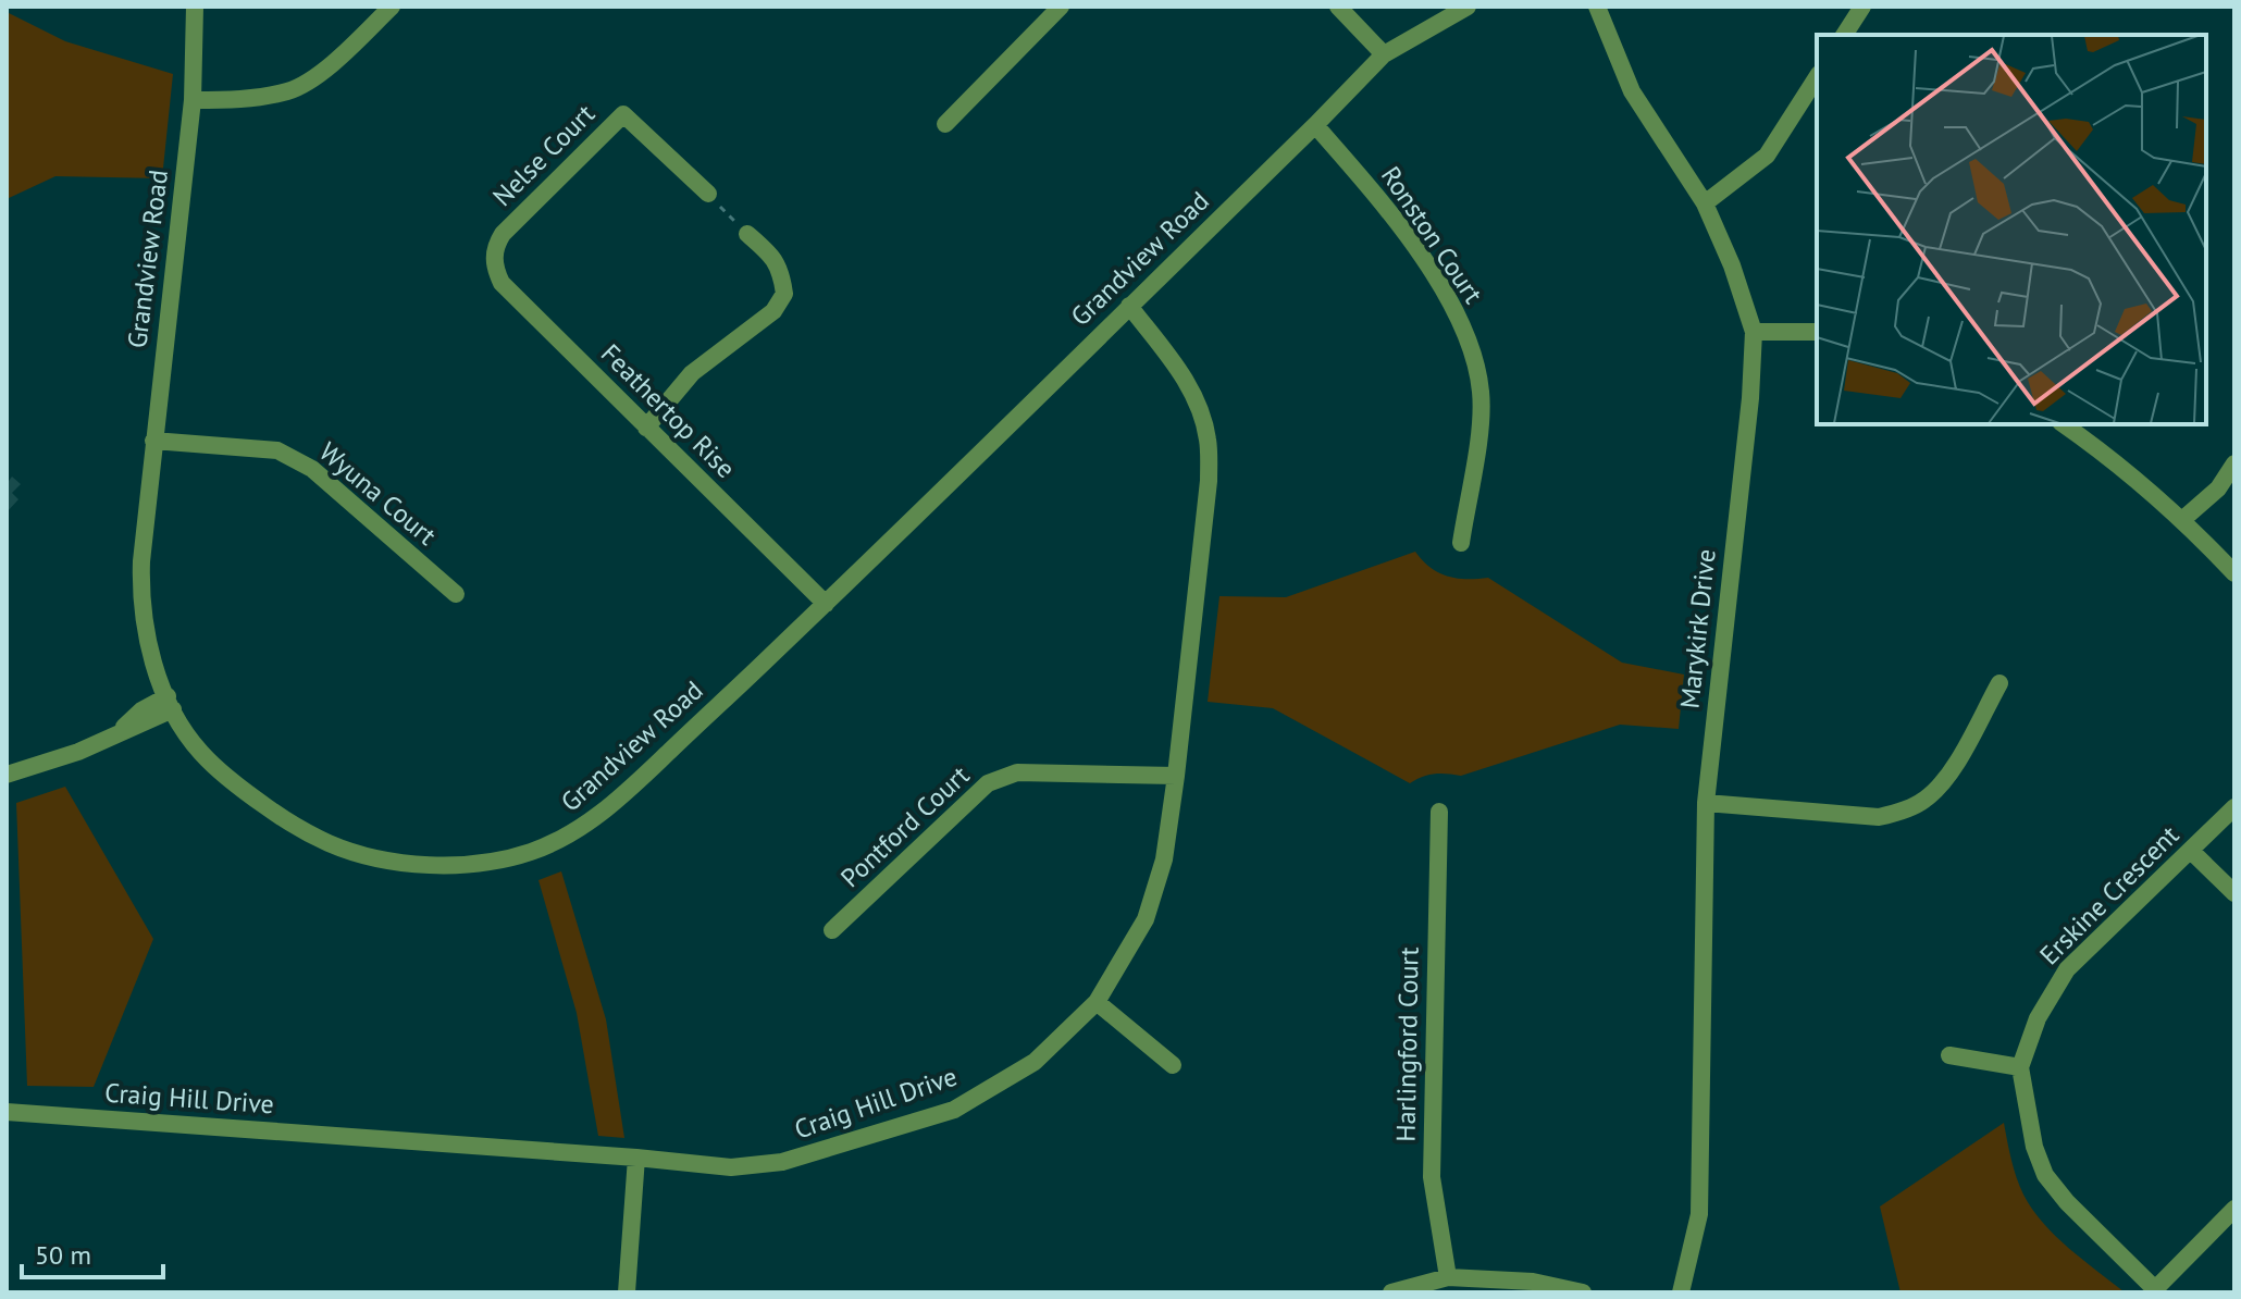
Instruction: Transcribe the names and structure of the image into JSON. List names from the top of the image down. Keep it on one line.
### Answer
{"streets":{"street":["Nelse Court","Ronston Court","Grandview Road","Feathertop Rise","Wyuna Court","Marykirk Drive","Pontford Court","Erskine Crescent","Harlingford Court","Craig Hill Drive"]},"crossings":[["Nelse Court","Feathertop Rise"],["Ronston Court","Grandview Road"],["Grandview Road","Feathertop Rise"],["Grandview Road","Wyuna Court"],["Grandview Road","Craig Hill Drive"],["Pontford Court","Craig Hill Drive"]],"scale_bar":"50 m"}
